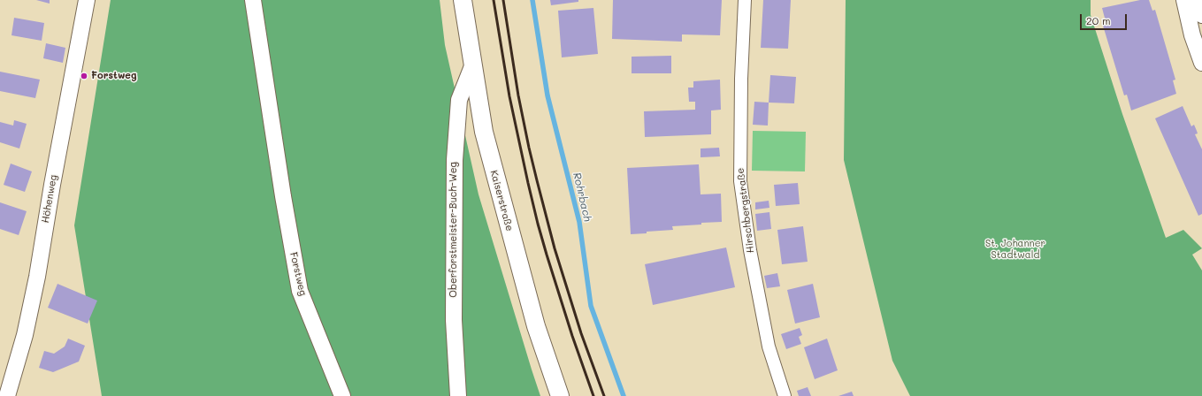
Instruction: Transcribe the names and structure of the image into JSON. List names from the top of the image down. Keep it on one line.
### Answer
{"streets":{"main road":["Kaiserstraße"],"street":["Höhenweg","Hirschbergstraße","Oberforstmeister-Buch-Weg","Forstweg"]},"crossings":[["Kaiserstraße","Oberforstmeister-Buch-Weg"]],"water":["Rohrbach"],"parks":["St. Johanner Stadtwald"],"places":["Forstweg"],"scale_bar":"20 m"}
